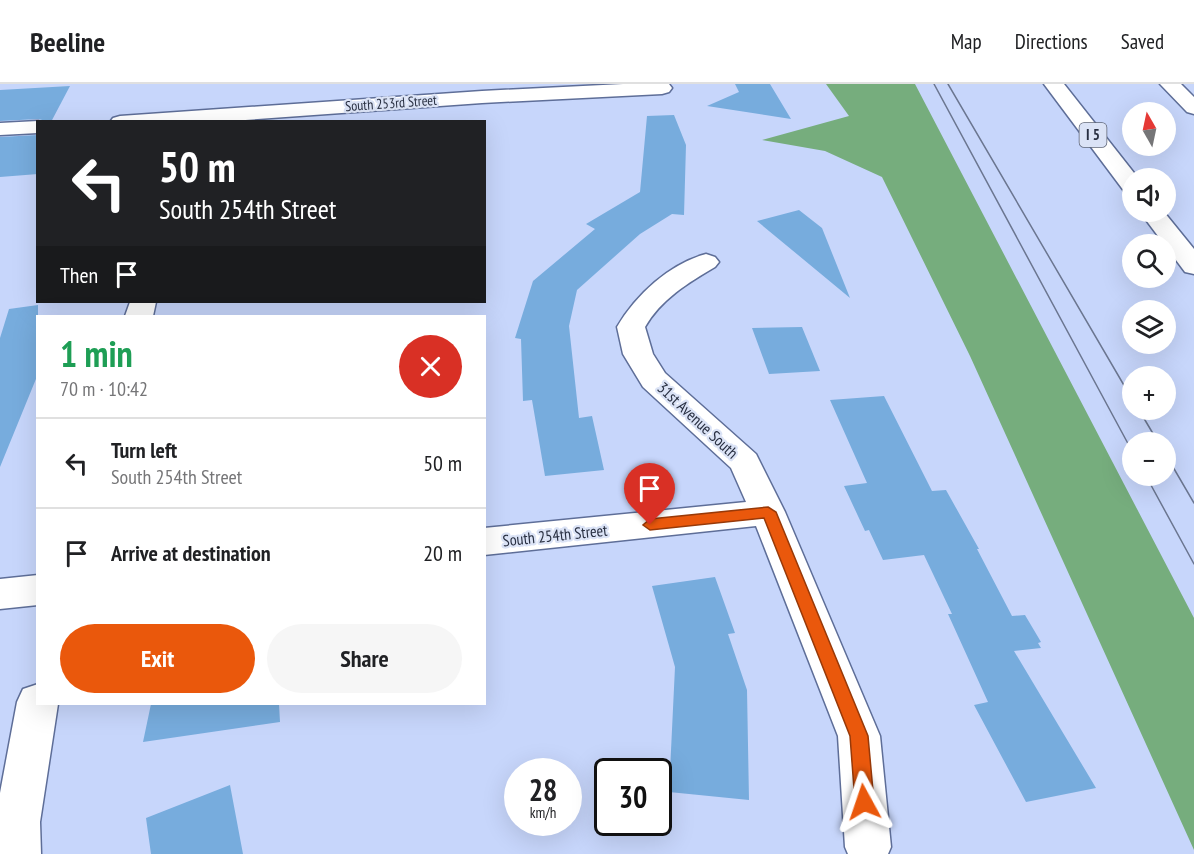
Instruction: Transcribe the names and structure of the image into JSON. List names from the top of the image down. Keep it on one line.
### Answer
{"streets":{"main road":["South 253rd Street","I 5","31st Avenue South","South 254th Street"]},"crossings":[["31st Avenue South","South 254th Street"]],"north":"top","page":{"header":"Beeline","nav":["Map","Directions","Saved"],"map_buttons":["+","−"],"turn":["50 m","South 254th Street"],"then":"Then","heading":["1 min","70 m · 10:42"],"list":[{"name":"Turn left","note":"South 254th Street","value":"50 m"},{"name":"Arrive at destination","value":"20 m"}],"buttons":["Exit","Share"],"speed":"28 km/h","limit":"30"}}
